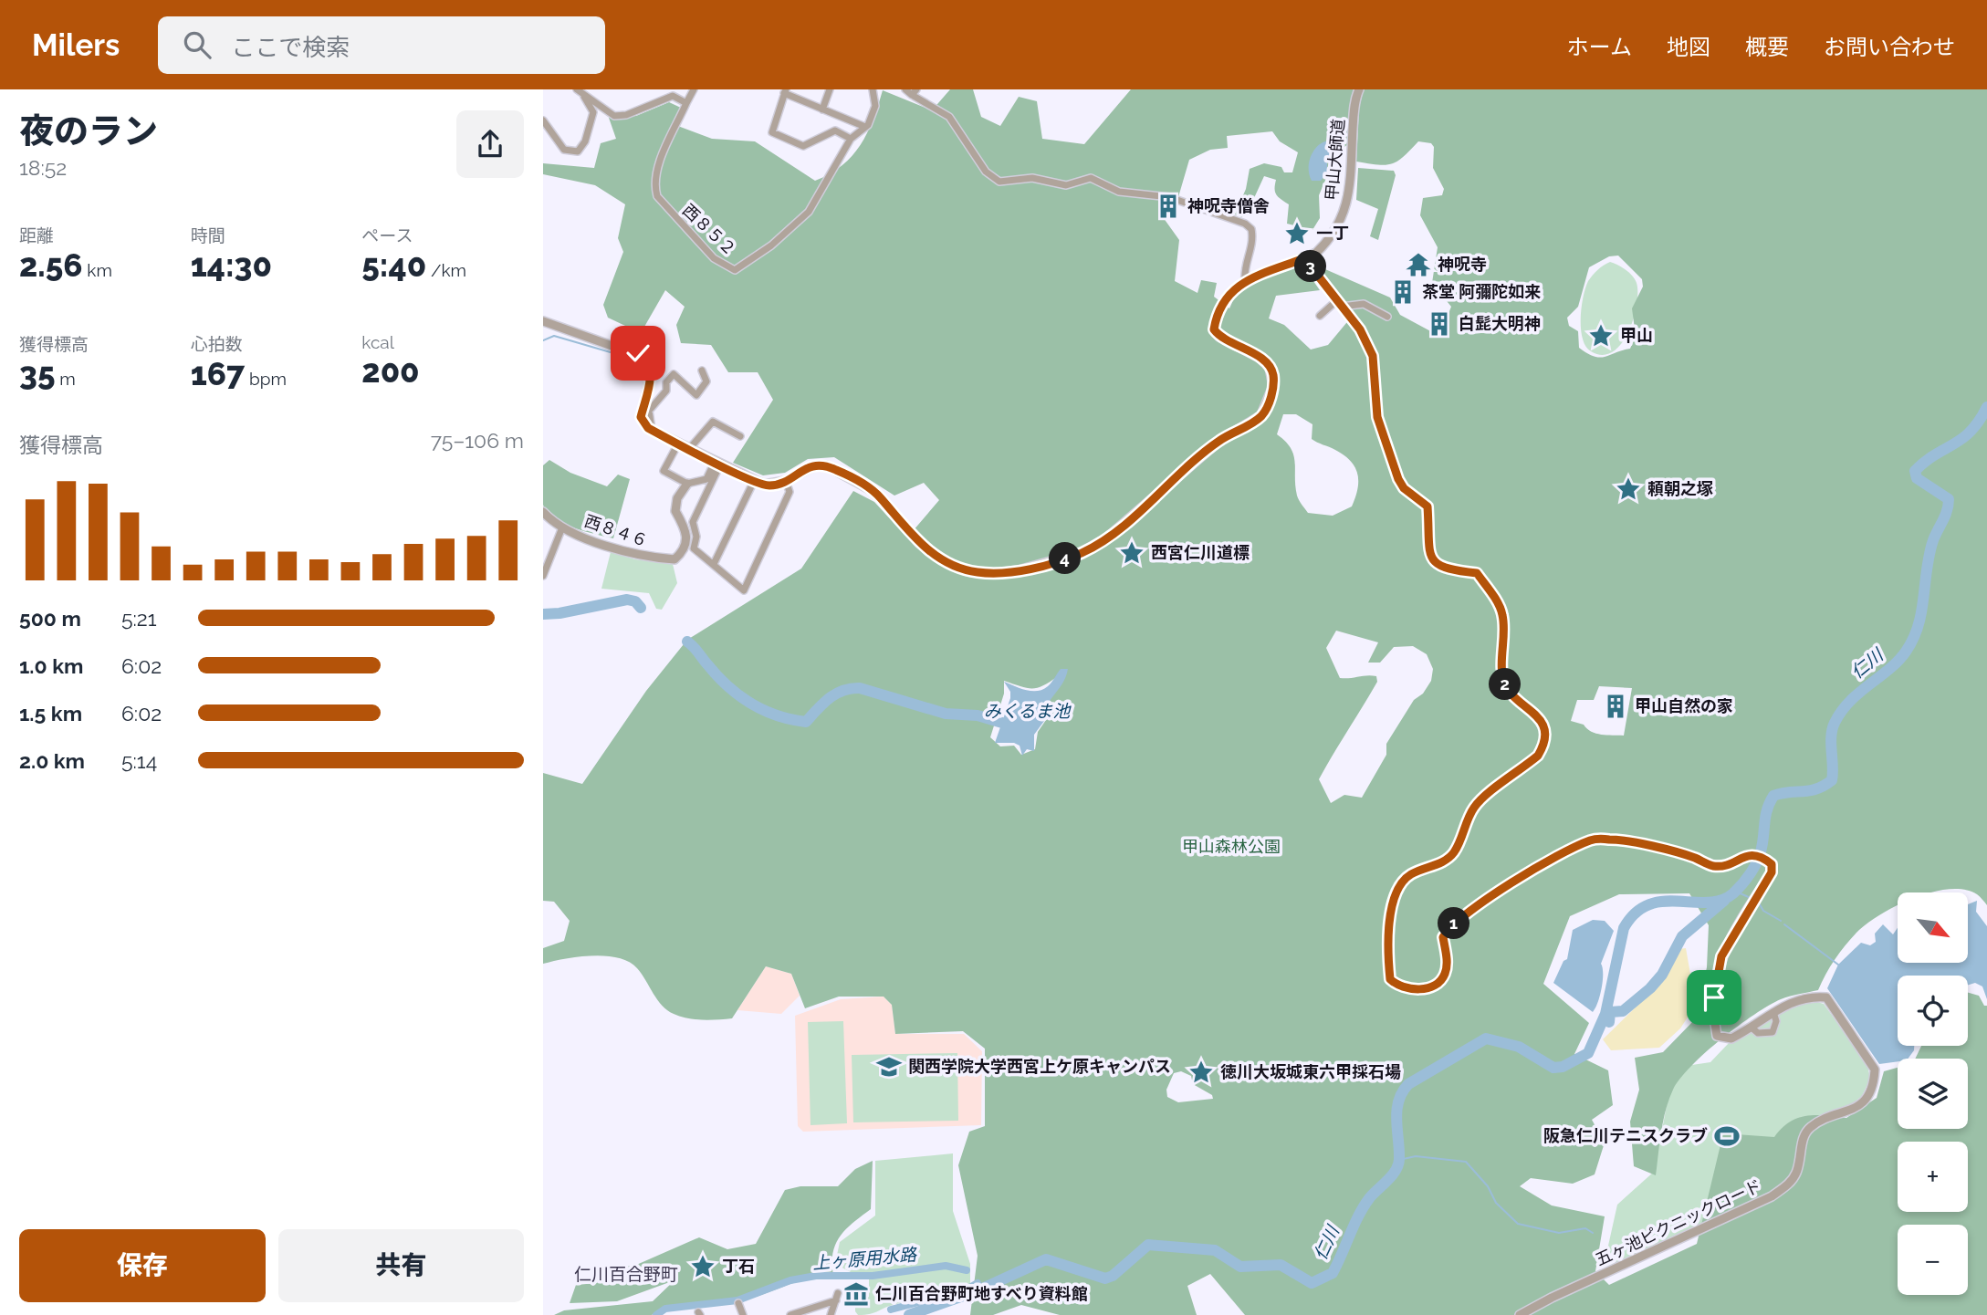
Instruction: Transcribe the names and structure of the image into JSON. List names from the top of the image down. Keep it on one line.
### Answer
{"streets":{"street":["甲山大師道","西８５２","西８４６","五ヶ池ピクニックロード"]},"districts":["仁川百合野町"],"water":["仁川","みくるま池","上ヶ原用水路"],"parks":["甲山森林公園"],"places":{"building":["神呪寺僧舎","茶堂 阿彌陀如来","白髭大明神","甲山自然の家"],"place":["一丁","甲山","頼朝之塚","西宮仁川道標","徳川大坂城東六甲採石場","丁石"],"temple":["神呪寺"],"school or university":["関西学院大学西宮上ケ原キャンパス"],"sports":["阪急仁川テニスクラブ"],"museum":["仁川百合野町地すべり資料館"]},"north":"bottom right","page":{"header":"Milers","search":"ここで検索","nav":["ホーム","地図","概要","お問い合わせ"],"heading":["夜のラン","18:52"],"stats":[["距離","2.56 km"],["時間","14:30"],["ペース","5:40 /km"],["獲得標高","35 m"],["心拍数","167 bpm"],["kcal","200"]],"pins":["3","4","2","1"],"chart":["獲得標高","75–106 m"],"list":[{"name":"500 m","note":"5:21"},{"name":"1.0 km","note":"6:02"},{"name":"1.5 km","note":"6:02"},{"name":"2.0 km","note":"5:14"}],"map_buttons":["+","−"],"buttons":["保存","共有"]}}
